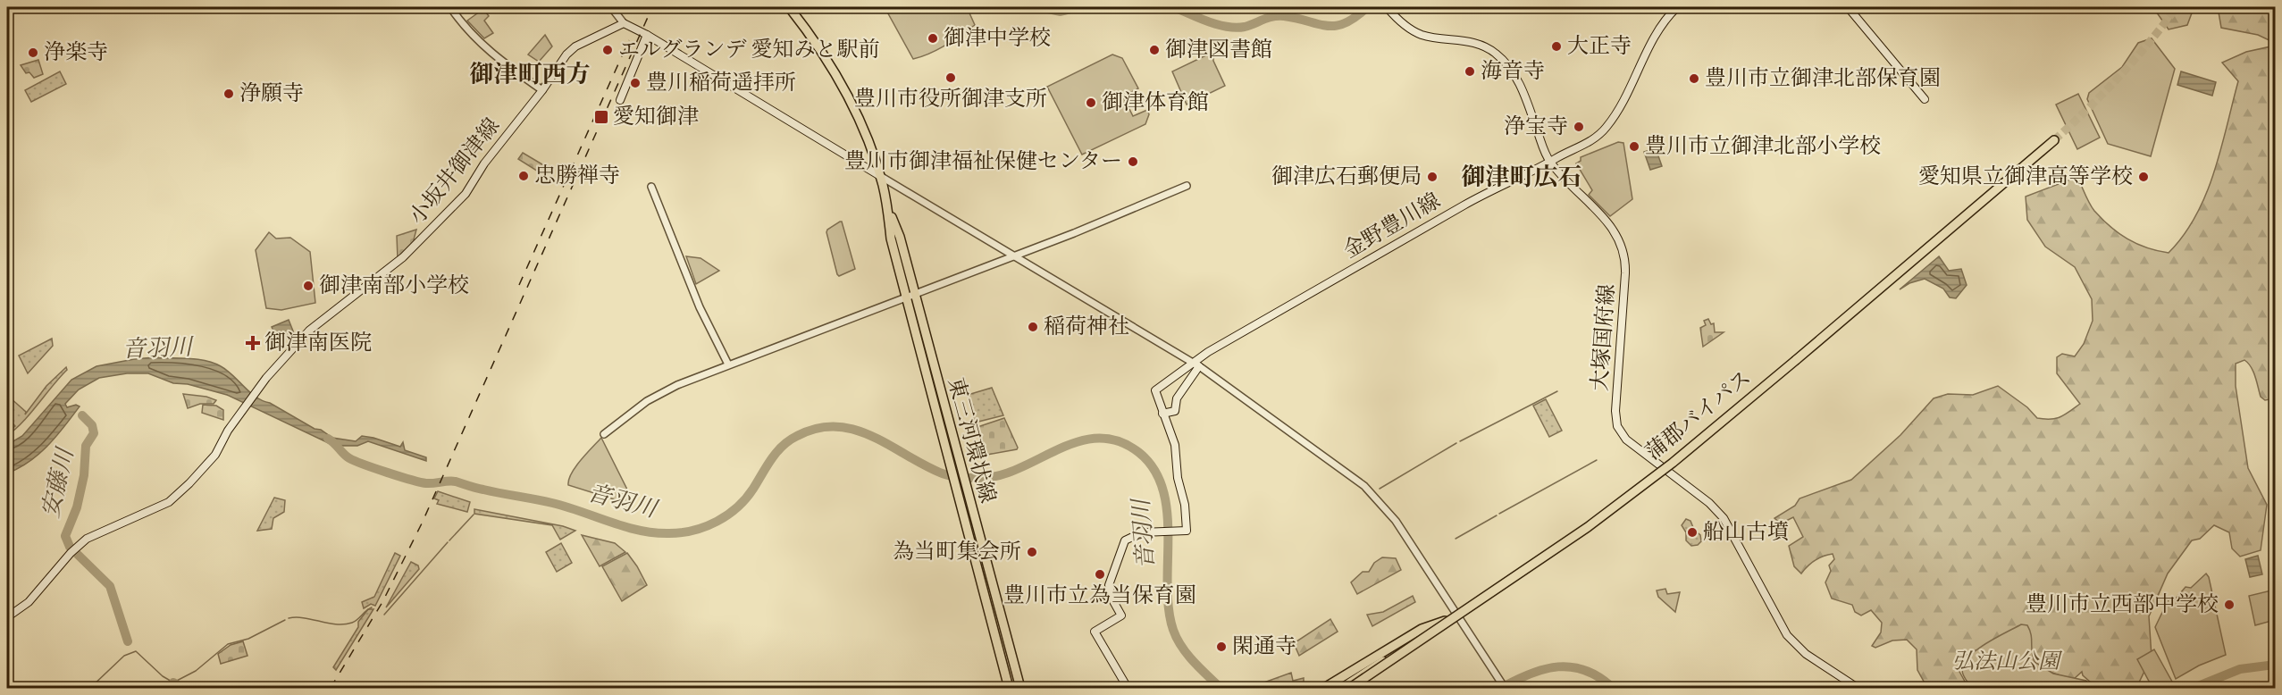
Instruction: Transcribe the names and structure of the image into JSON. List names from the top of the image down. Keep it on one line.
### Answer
{"streets":{"main road":["小坂井御津線","金野豊川線","大塚国府線","蒲郡バイパス","東三河環状線"]},"crossings":[["金野豊川線","大塚国府線"]],"districts":["御津町西方","御津町広石"],"water":["音羽川","安藤川"],"parks":["弘法山公園"],"places":{"other":["御津中学校","大正寺","エルグランデ 愛知みと駅前","御津図書館","浄楽寺","海音寺","豊川市役所御津支所","豊川市立御津北部保育園","豊川稲荷遥拝所","浄願寺","御津体育館","浄宝寺","豊川市立御津北部小学校","豊川市御津福祉保健センター","忠勝禅寺","御津広石郵便局","愛知県立御津高等学校","御津南部小学校","稲荷神社","船山古墳","為当町集会所","豊川市立為当保育園","豊川市立西部中学校","閑通寺"],"transit":["愛知御津"],"health":["御津南医院"]}}
